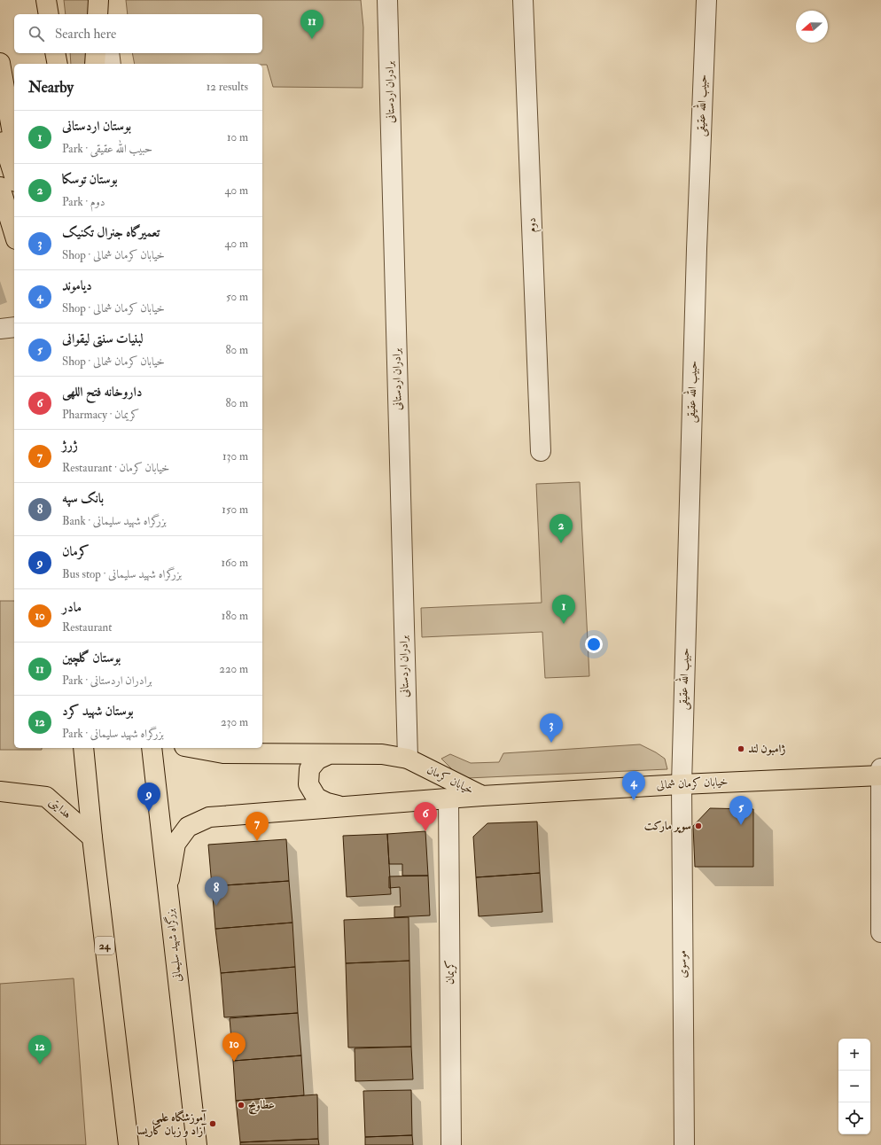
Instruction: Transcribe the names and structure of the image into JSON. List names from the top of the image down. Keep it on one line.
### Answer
{"streets":{"main road":["خیابان کرمان","خیابان کرمان شمالی","هدایتی","24","بزرگراه شهید سلیمانی"],"street":["برادران اردستانی","حبیب الله عقیقی","دوم","موسوی","کریمان"]},"crossings":[["برادران اردستانی","خیابان کرمان"],["حبیب الله عقیقی","خیابان کرمان شمالی"],["حبیب الله عقیقی","موسوی"],["خیابان کرمان","خیابان کرمان شمالی"],["خیابان کرمان","بزرگراه شهید سلیمانی"],["خیابان کرمان","کریمان"],["خیابان کرمان شمالی","موسوی"],["هدایتی","24"]],"places":["ژامبون لند","سوپر مارکت","عطاویچ","آموزشگاه علمی آزاد و زبان کاریسا"],"north":"left","page":{"pins":["11","2","1","3","4","9","5","6","7","8","10","12"],"search":"Search here","heading":["Nearby","12 results"],"list":[{"mark":"1","name":"بوستان اردستانی","note":"Park · حبیب الله عقیقی","value":"10 m"},{"mark":"2","name":"بوستان توسکا","note":"Park · دوم","value":"40 m"},{"mark":"3","name":"تعمیرگاه جنرال تکنیک","note":"Shop · خیابان کرمان شمالی","value":"40 m"},{"mark":"4","name":"دیاموند","note":"Shop · خیابان کرمان شمالی","value":"50 m"},{"mark":"5","name":"لبنیات سنتی لیقوانی","note":"Shop · خیابان کرمان شمالی","value":"80 m"},{"mark":"6","name":"داروخانه فتح اللهی","note":"Pharmacy · کریمان","value":"80 m"},{"mark":"7","name":"ژرژ","note":"Restaurant · خیابان کرمان","value":"130 m"},{"mark":"8","name":"بانک سپه","note":"Bank · بزرگراه شهید سلیمانی","value":"150 m"},{"mark":"9","name":"کرمان","note":"Bus stop · بزرگراه شهید سلیمانی","value":"160 m"},{"mark":"10","name":"مادر","note":"Restaurant","value":"180 m"},{"mark":"11","name":"بوستان گلچین","note":"Park · برادران اردستانی","value":"220 m"},{"mark":"12","name":"بوستان شهید کرد","note":"Park · بزرگراه شهید سلیمانی","value":"230 m"}],"map_buttons":["+","−"]}}
